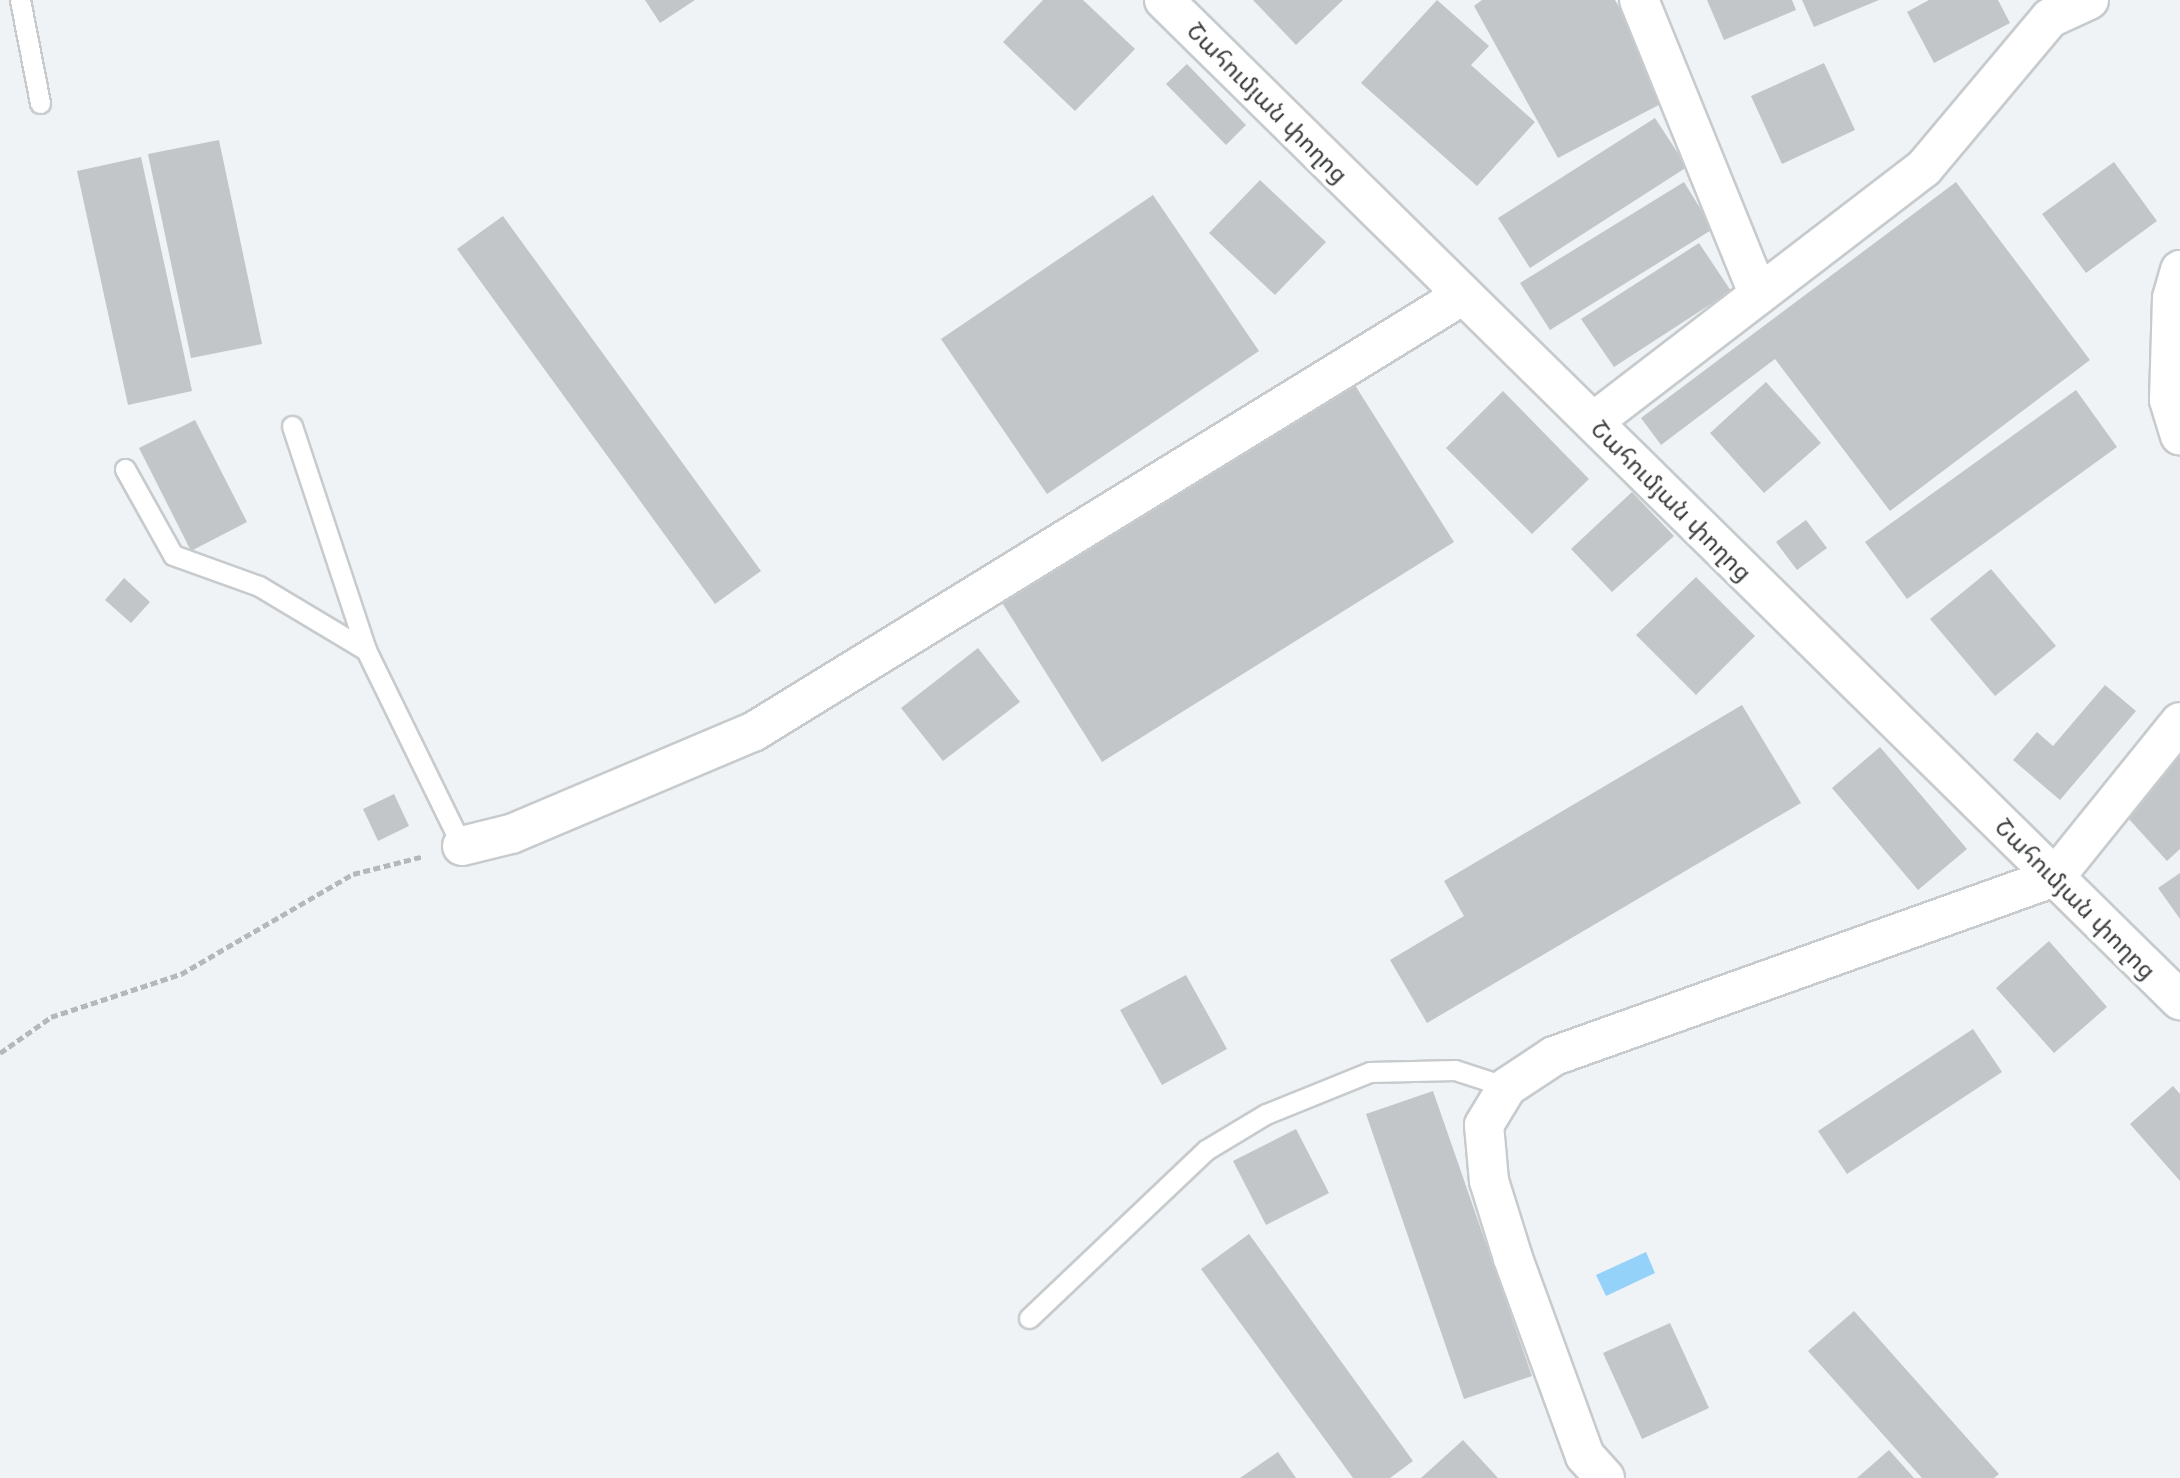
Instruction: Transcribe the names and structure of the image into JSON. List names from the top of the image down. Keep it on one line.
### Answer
{"streets":{"street":["Շահումյան փողոց"]}}
